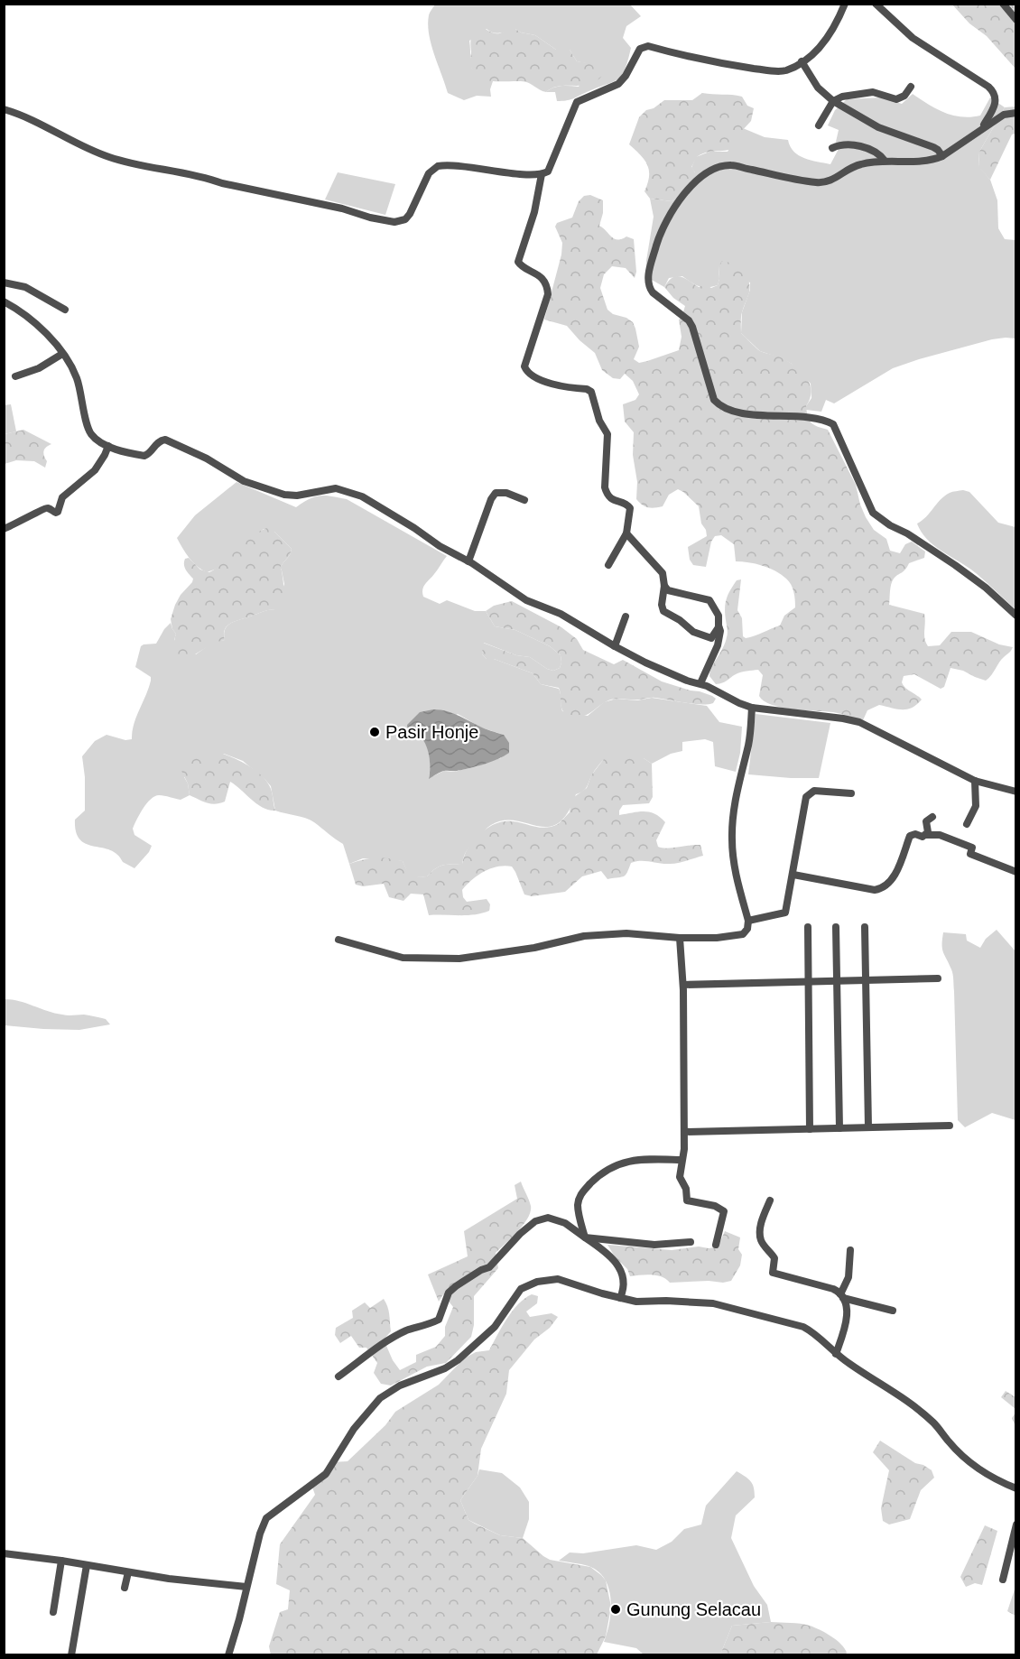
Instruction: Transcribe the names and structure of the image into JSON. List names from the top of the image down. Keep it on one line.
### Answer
{"places":["Pasir Honje","Gunung Selacau"]}
